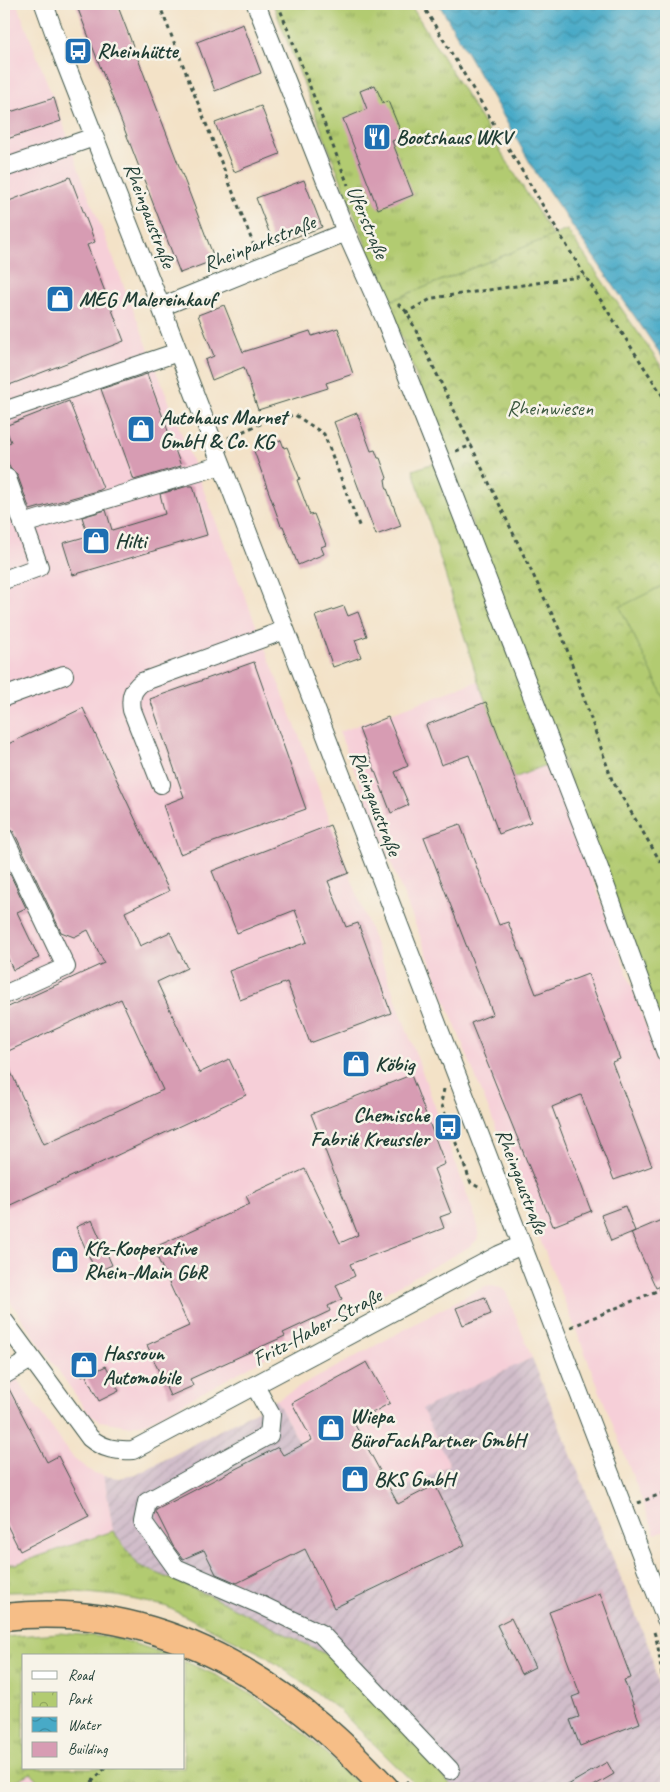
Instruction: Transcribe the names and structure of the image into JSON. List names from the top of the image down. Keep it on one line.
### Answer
{"streets":{"street":["Rheingaustraße","Uferstraße","Rheinparkstraße","Fritz-Haber-Straße"]},"crossings":[["Rheingaustraße","Rheinparkstraße"],["Rheingaustraße","Fritz-Haber-Straße"],["Uferstraße","Rheinparkstraße"]],"parks":["Rheinwiesen"],"places":{"bus stop":["Rheinhütte","Chemische Fabrik Kreussler"],"restaurant":["Bootshaus WKV"],"shop":["MEG Malereinkauf","Autohaus Marnet GmbH & Co. KG","Hilti","Köbig","Kfz-Kooperative Rhein-Main GbR","Hassoun Automobile","Wiepa BüroFachPartner GmbH","BKS GmbH"]},"legend":["Road","Park","Water","Building"]}
